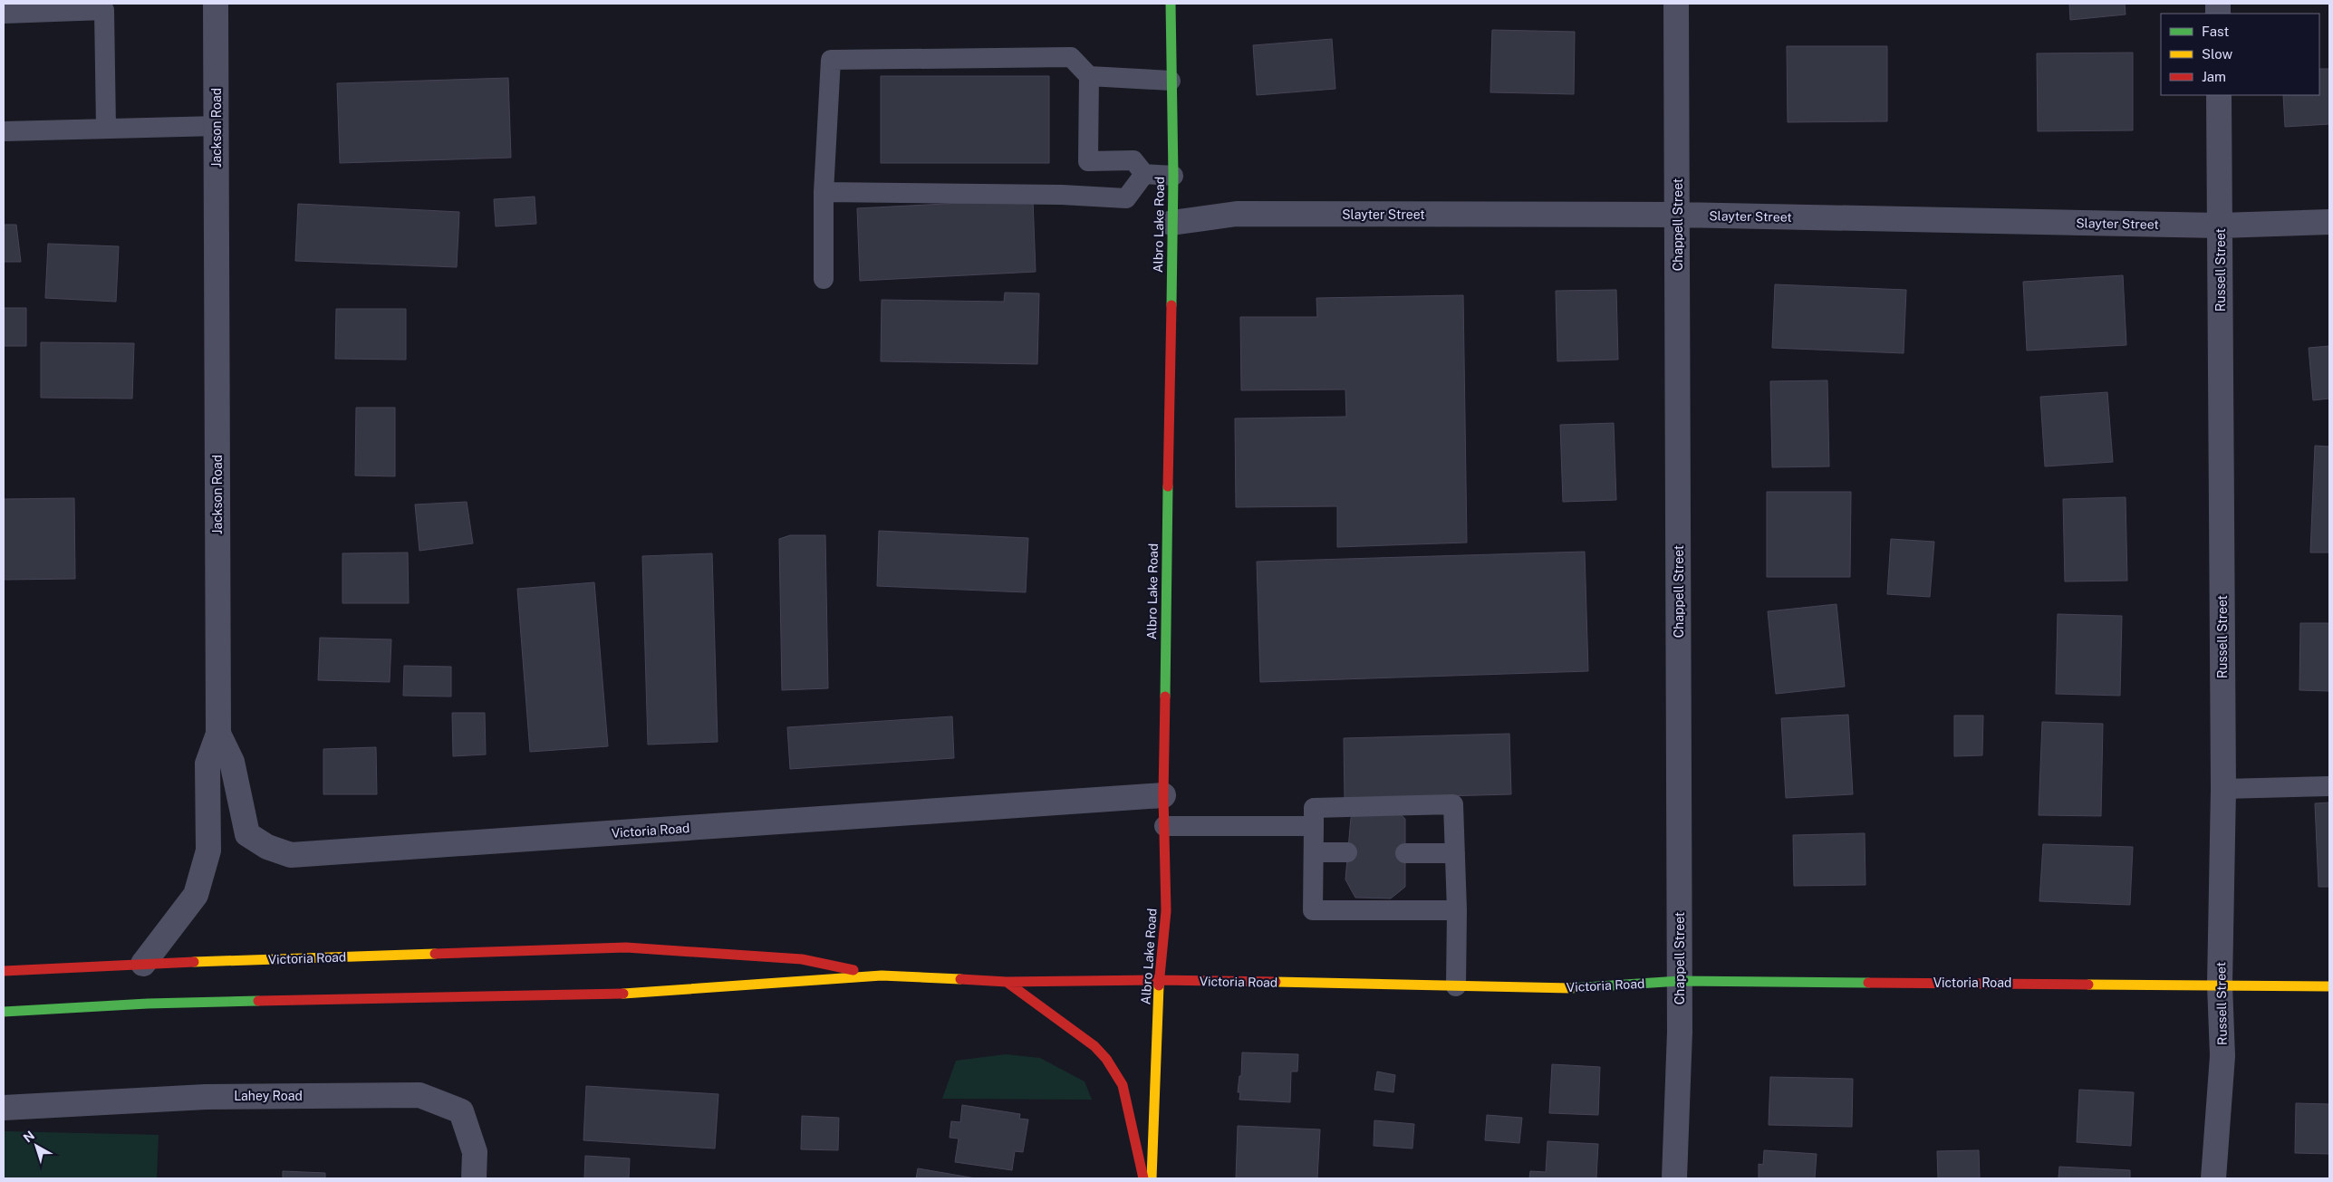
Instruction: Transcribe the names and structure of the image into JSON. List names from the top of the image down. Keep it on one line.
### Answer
{"streets":{"main road":["Albro Lake Road","Victoria Road"],"street":["Jackson Road","Slayter Street","Chappell Street","Russell Street","Lahey Road"]},"crossings":[["Jackson Road","Victoria Road"],["Slayter Street","Albro Lake Road"],["Slayter Street","Chappell Street"],["Slayter Street","Russell Street"],["Albro Lake Road","Victoria Road"],["Chappell Street","Victoria Road"],["Russell Street","Victoria Road"]],"legend":["Fast","Slow","Jam"],"north":"top left"}
